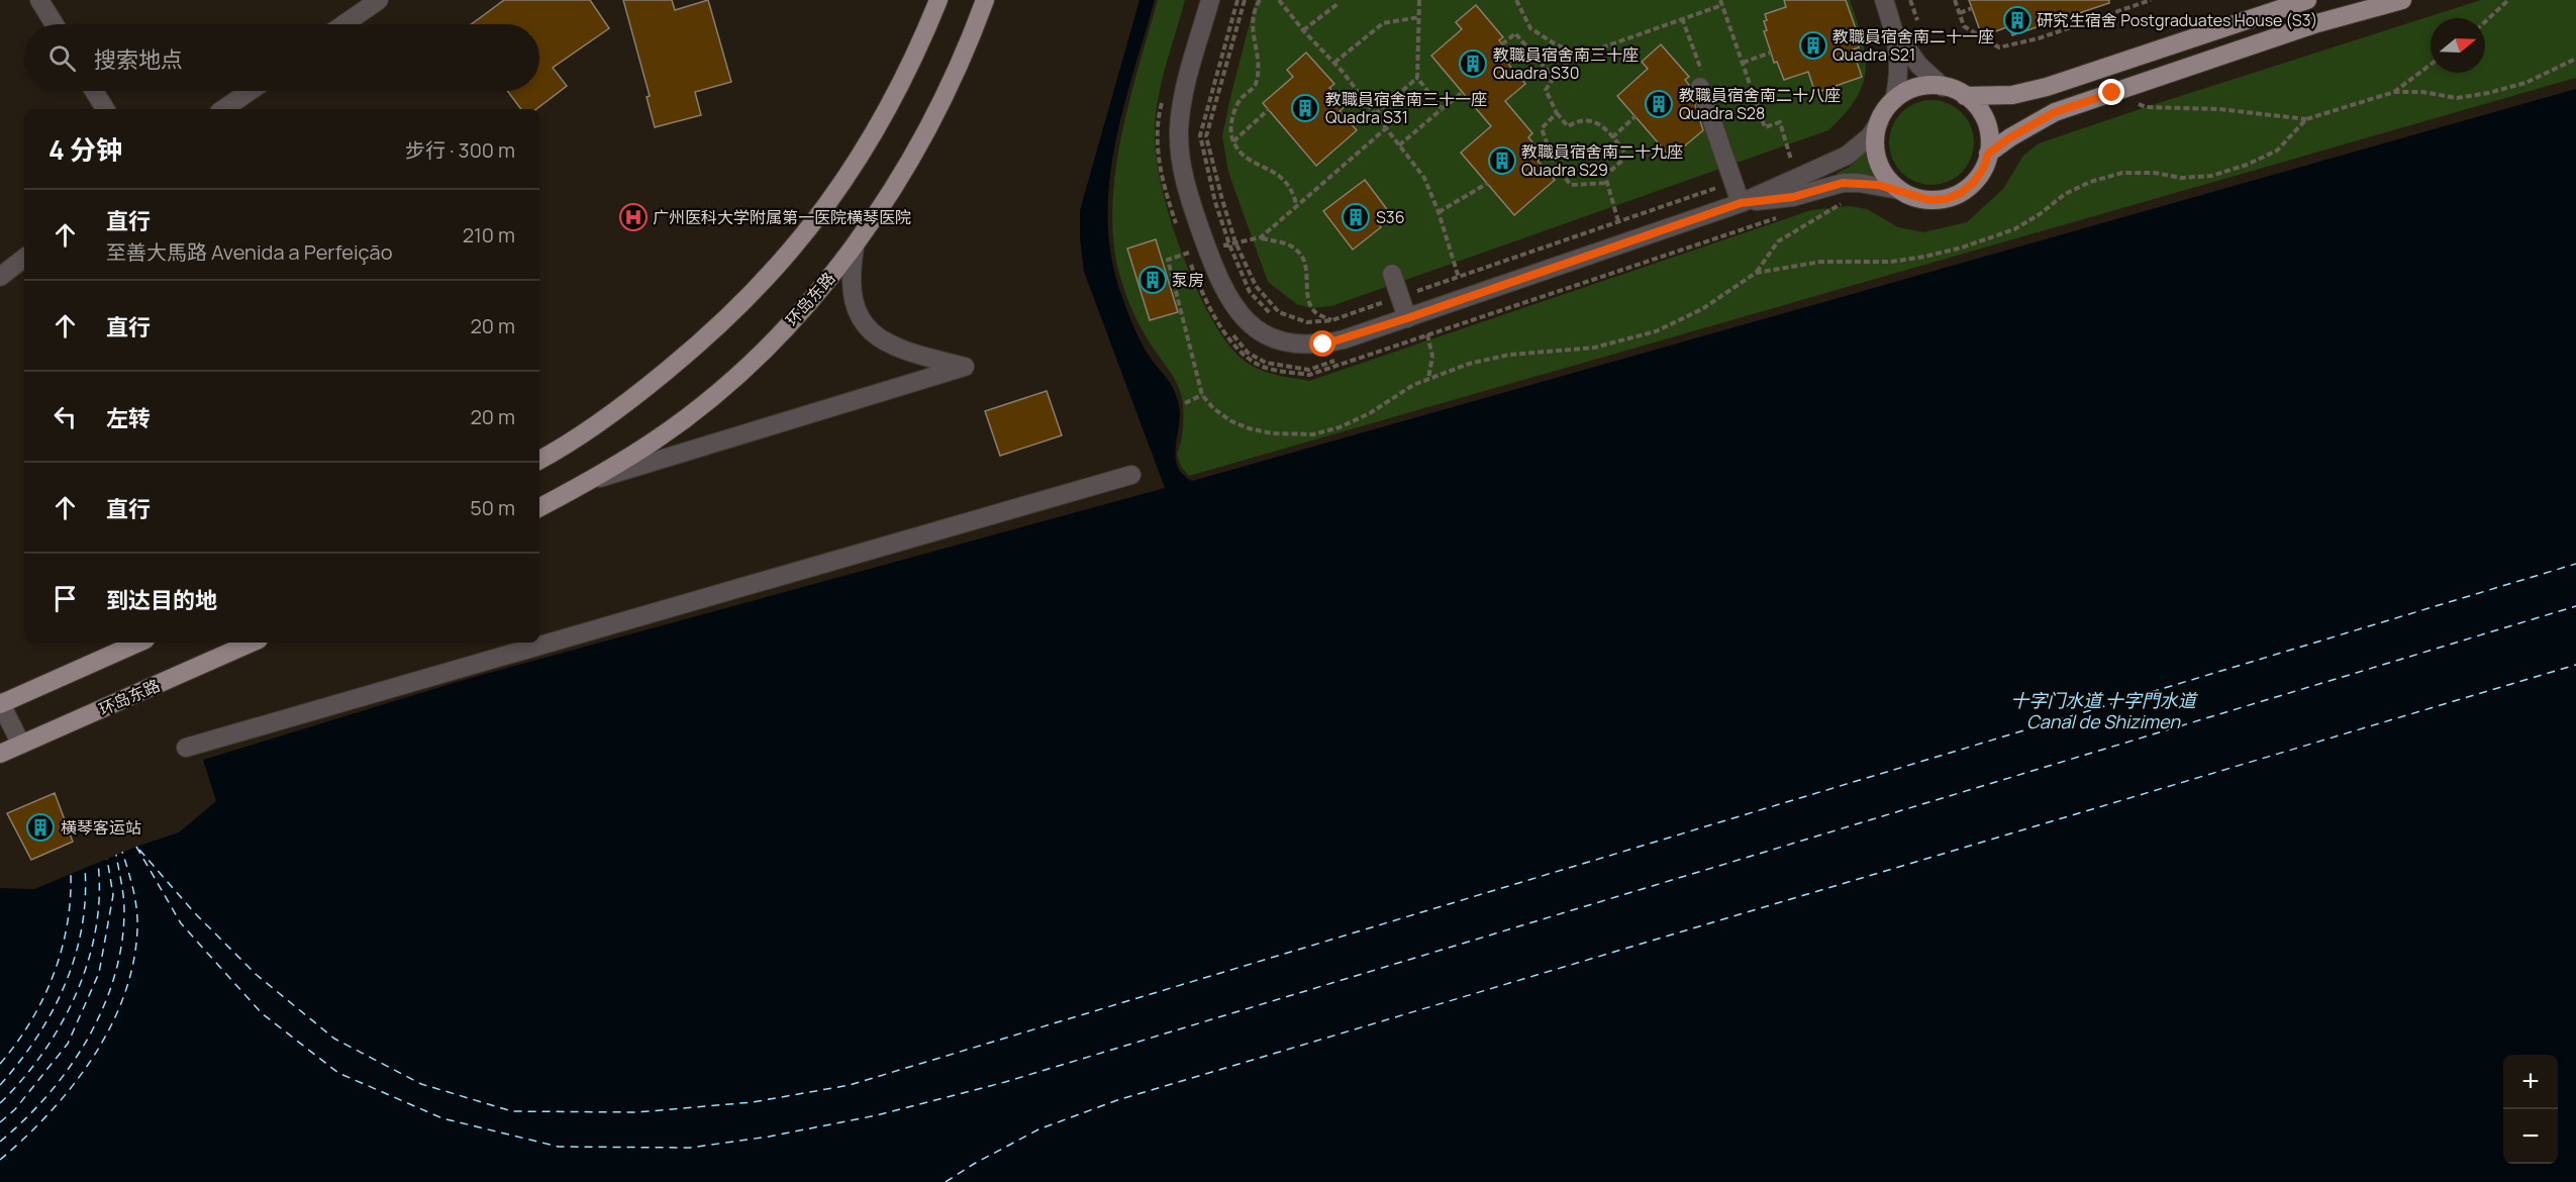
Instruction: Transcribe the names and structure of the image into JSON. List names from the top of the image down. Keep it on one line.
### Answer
{"streets":{"main road":["环岛东路"]},"water":["十字门水道 十字門水道 Canal de Shizimen"],"places":{"building":["研究生宿舍 Postgraduates House (S3)","教職員宿舍南二十一座 Quadra S21","教職員宿舍南三十座 Quadra S30","教職員宿舍南二十八座 Quadra S28","教職員宿舍南三十一座 Quadra S31","教職員宿舍南二十九座 Quadra S29","S36","泵房","横琴客运站"],"hospital":["广州医科大学附属第一医院横琴医院"]},"north":"right","page":{"search":"搜索地点","heading":["4 分钟","步行 · 300 m"],"list":[["直行","至善大馬路 Avenida a Perfeição","210 m"],["直行","20 m"],["左转","20 m"],["直行","50 m"],"到达目的地"],"map_buttons":["+","−"]}}
